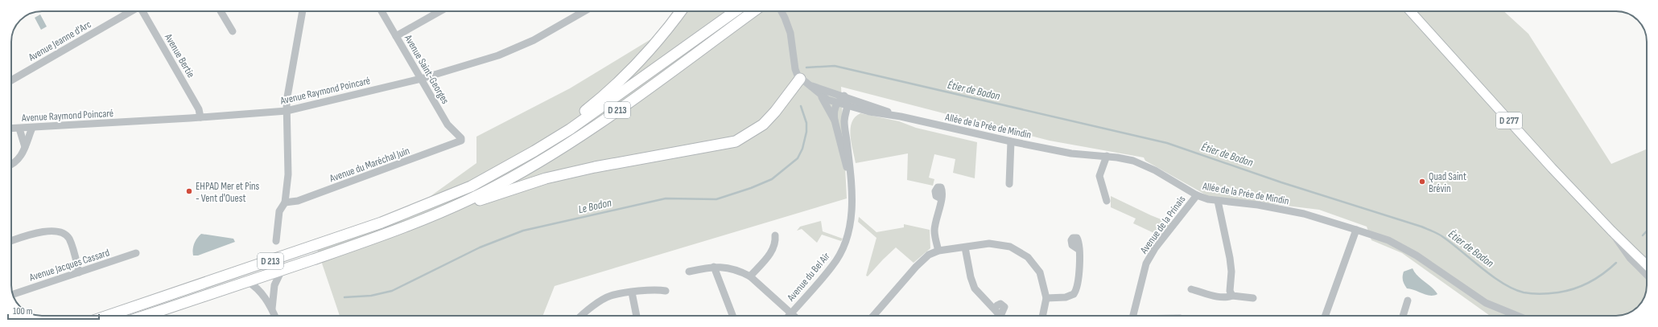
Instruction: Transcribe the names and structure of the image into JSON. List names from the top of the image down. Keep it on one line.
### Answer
{"streets":{"highway":["D 213"],"main road":["D 277"],"street":["Avenue Jeanne d'Arc","Avenue Bertie","Avenue Saint-Georges","Avenue Raymond Poincaré","Allée de la Prée de Mindin","Avenue du Maréchal Juin","Avenue de la Prinais","Avenue Jacques Cassard","Avenue du Bel Air"]},"crossings":[["Avenue Bertie","Avenue Raymond Poincaré"],["Avenue Saint-Georges","Avenue Raymond Poincaré"],["Avenue Saint-Georges","Avenue du Maréchal Juin"],["Allée de la Prée de Mindin","Avenue de la Prinais"]],"water":["Étier de Bodon","Le Bodon"],"places":["Quad Saint Brévin","EHPAD Mer et Pins - Vent d'Ouest"],"scale_bar":"100 m"}
